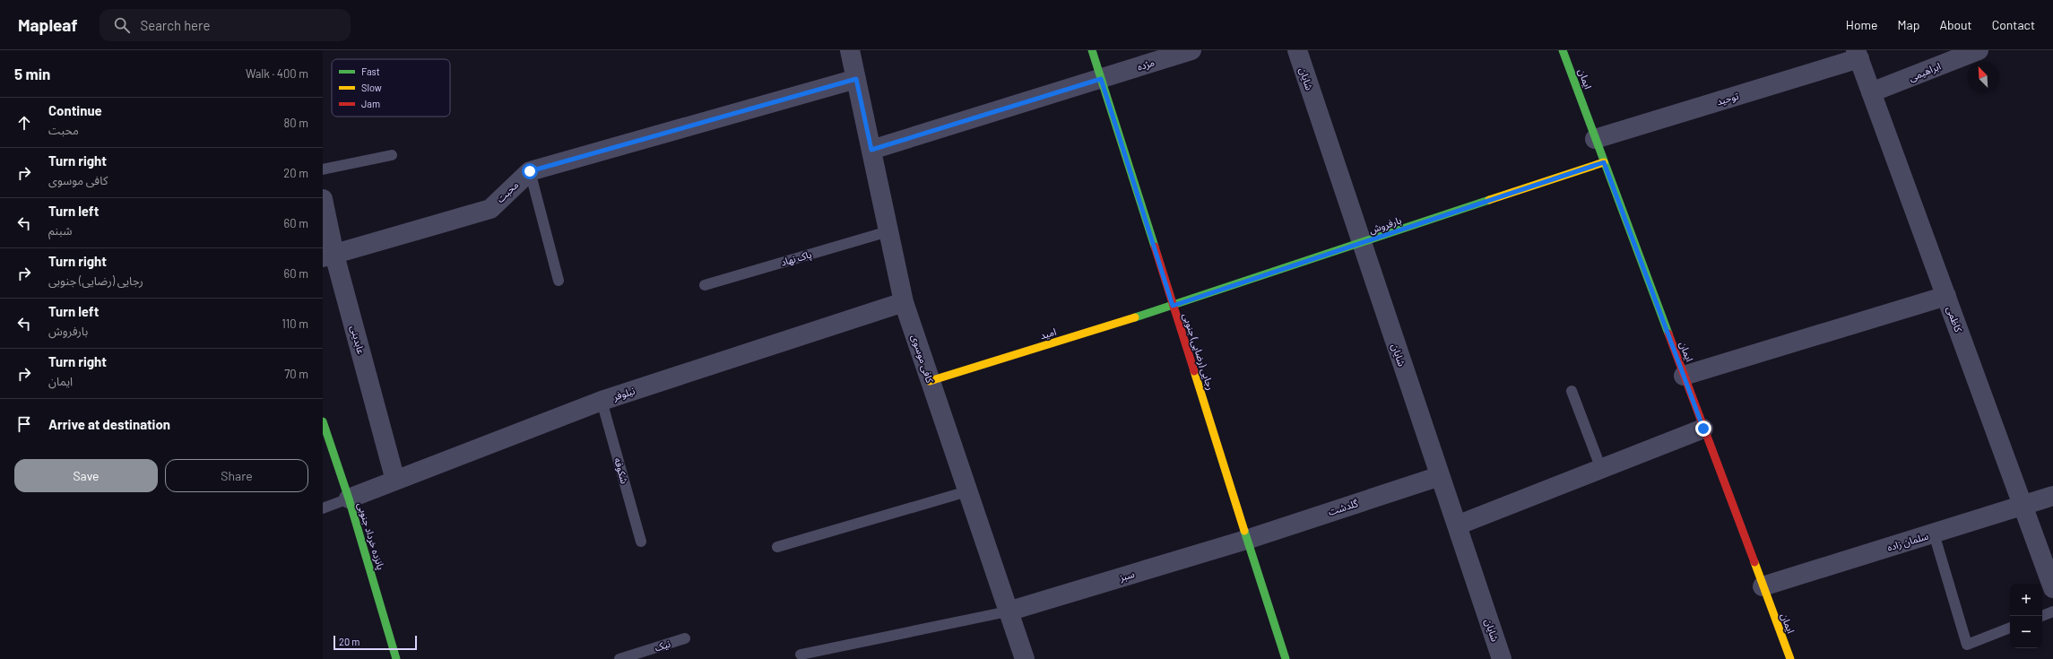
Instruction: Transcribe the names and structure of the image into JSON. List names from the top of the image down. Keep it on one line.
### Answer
{"streets":{"street":["مژده","ابراهیمی","شایان","ایمان","توحید","محبت","بارفروش","کاظمی","امید","عابدینی","رجایی (رضایی) جنوبی","کافی موسوی","نیلوفر","گلدشت","پانزده خرداد جنوبی","سلمان زاده","سبز"],"lane":["پاک نهاد","شکوفه","نیک"]},"crossings":[["مژده","رجایی (رضایی) جنوبی"],["مژده","کافی موسوی"],["ابراهیمی","کاظمی"],["شایان","بارفروش"],["شایان","گلدشت"],["ایمان","توحید"],["ایمان","بارفروش"],["ایمان","سلمان زاده"],["توحید","کاظمی"],["محبت","عابدینی"],["محبت","کافی موسوی"],["بارفروش","امید"],["بارفروش","رجایی (رضایی) جنوبی"],["پاک نهاد","کافی موسوی"],["کاظمی","سلمان زاده"],["امید","رجایی (رضایی) جنوبی"],["امید","کافی موسوی"],["عابدینی","نیلوفر"],["رجایی (رضایی) جنوبی","گلدشت"],["رجایی (رضایی) جنوبی","سبز"],["کافی موسوی","نیلوفر"],["کافی موسوی","سبز"],["نیلوفر","شکوفه"],["نیلوفر","پانزده خرداد جنوبی"],["گلدشت","سبز"]],"legend":["Fast","Slow","Jam"],"scale_bar":"20 m","north":"top left","page":{"header":"Mapleaf","search":"Search here","nav":["Home","Map","About","Contact"],"heading":["5 min","Walk · 400 m"],"list":[["Continue","محبت","80 m"],["Turn right","کافی موسوی","20 m"],["Turn left","شبنم","60 m"],["Turn right","رجایی (رضایی) جنوبی","60 m"],["Turn left","بارفروش","110 m"],["Turn right","ایمان","70 m"],"Arrive at destination"],"buttons":["Save","Share"],"map_buttons":["+","−"],"scale":"20 m"}}
